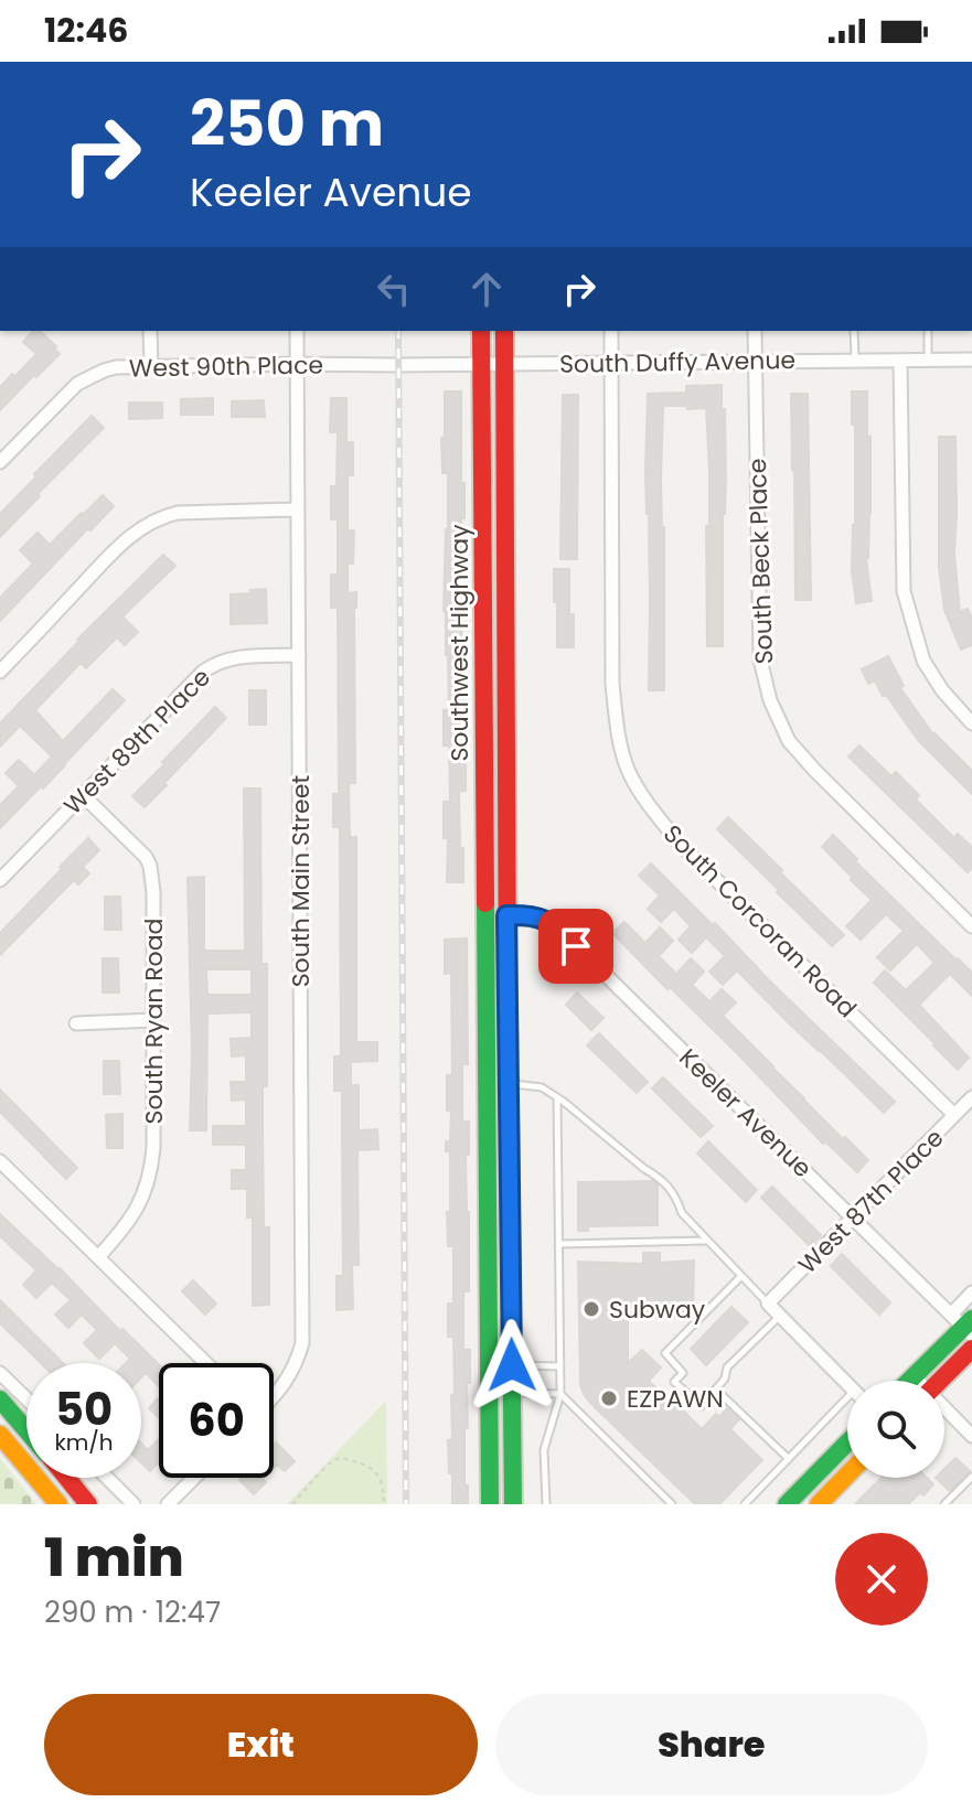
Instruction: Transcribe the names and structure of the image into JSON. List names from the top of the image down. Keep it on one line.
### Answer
{"streets":{"main road":["Southwest Highway"],"street":["South Duffy Avenue","West 90th Place","South Beck Place","West 89th Place","South Main Street","South Corcoran Road","South Ryan Road","Keeler Avenue","West 87th Place"]},"crossings":[["South Duffy Avenue","West 90th Place"],["South Duffy Avenue","South Beck Place"],["South Duffy Avenue","Southwest Highway"],["South Duffy Avenue","South Corcoran Road"],["West 90th Place","South Main Street"],["Southwest Highway","Keeler Avenue"],["West 89th Place","South Main Street"],["West 89th Place","South Ryan Road"],["South Corcoran Road","West 87th Place"],["Keeler Avenue","West 87th Place"]],"places":["Subway","EZPAWN"],"page":{"status":"12:46","turn":["250 m","Keeler Avenue"],"speed":"50 km/h","limit":"60","heading":["1 min","290 m · 12:47"],"buttons":["Exit","Share"]}}
